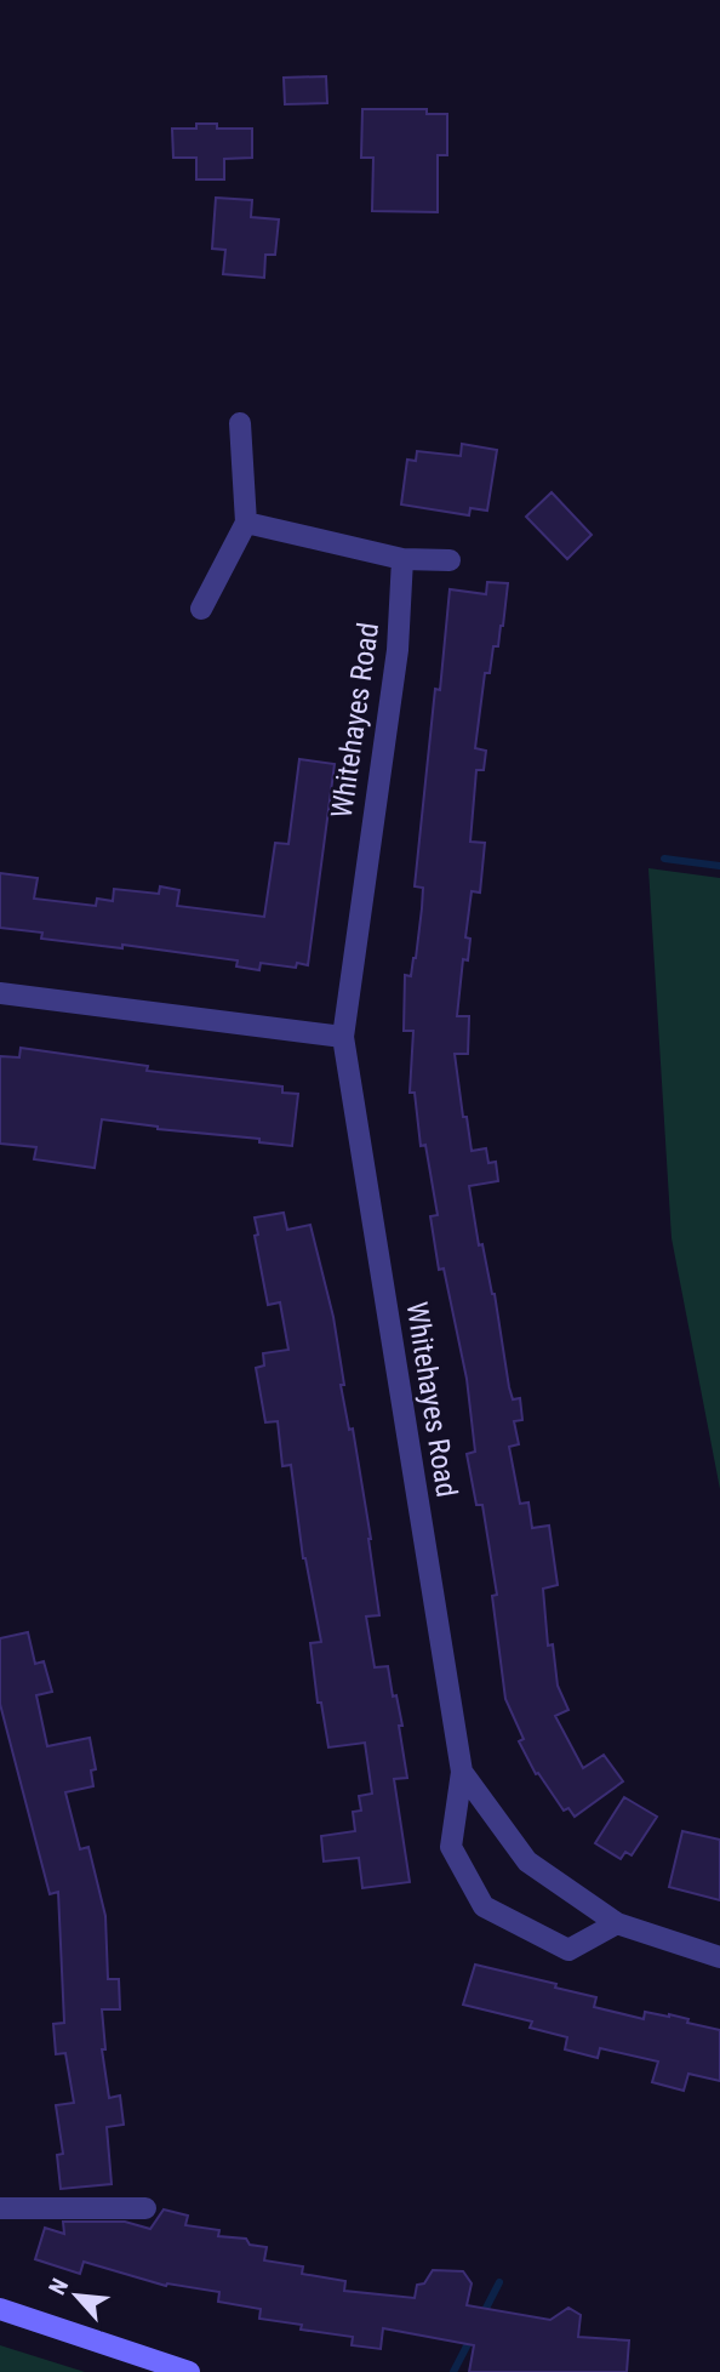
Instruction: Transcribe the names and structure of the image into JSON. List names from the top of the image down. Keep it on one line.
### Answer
{"streets":{"street":["Whitehayes Road"]},"north":"top left"}
